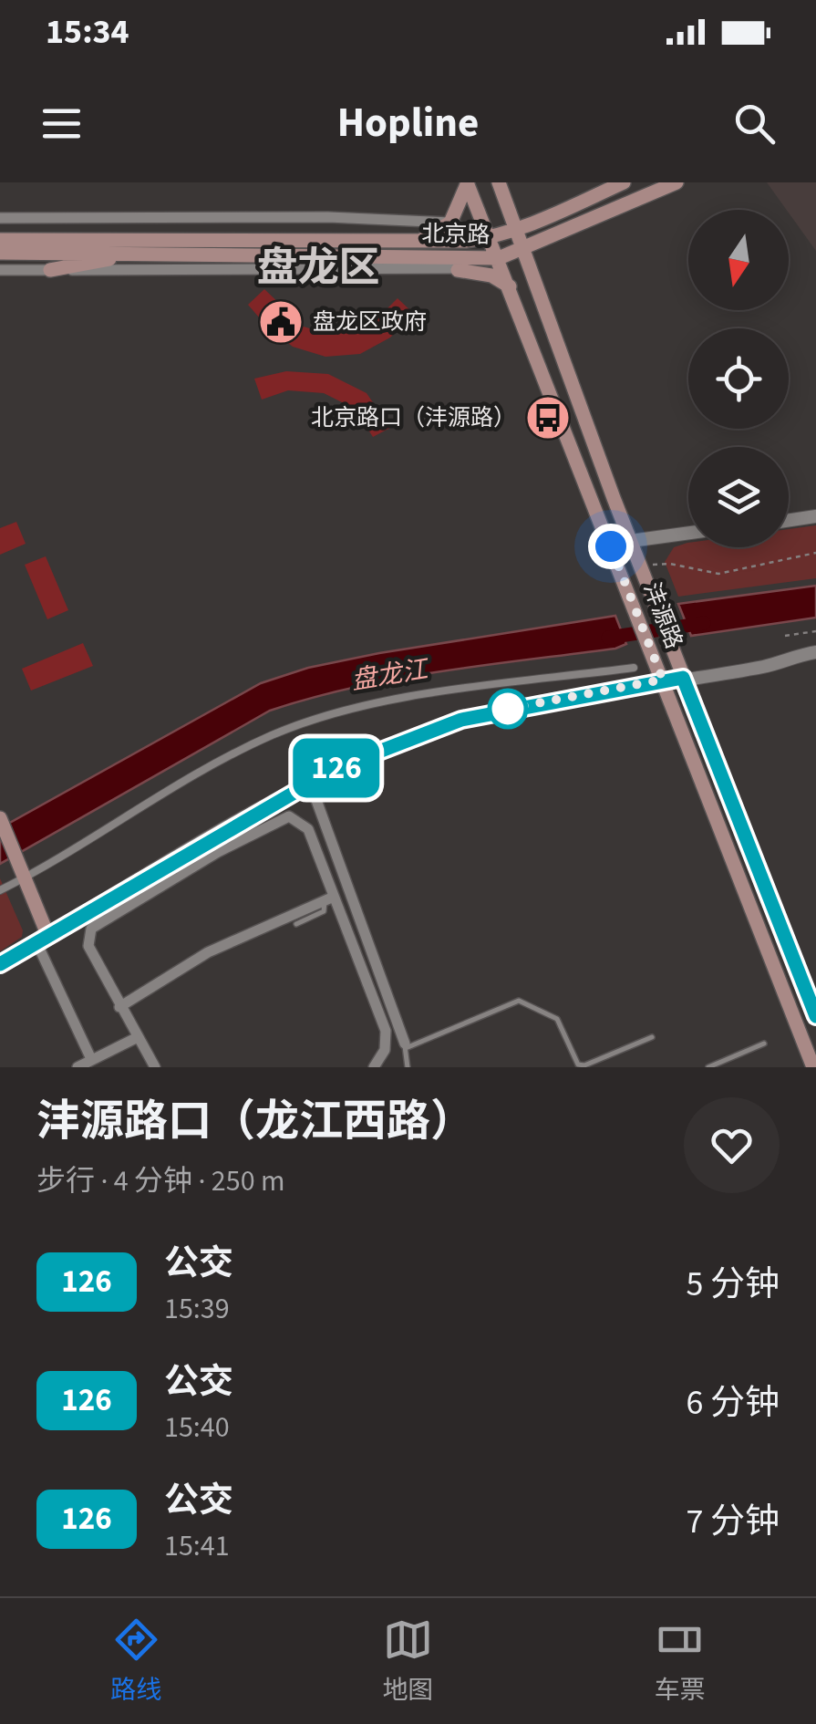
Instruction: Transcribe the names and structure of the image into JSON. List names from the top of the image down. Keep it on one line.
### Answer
{"streets":{"main road":["北京路","沣源路"]},"crossings":[["北京路","沣源路"]],"districts":["盘龙区"],"water":["盘龙江"],"places":{"public building":["盘龙区政府"],"bus stop":["北京路口（沣源路）"]},"lines":["bus line 126"],"north":"bottom","page":{"status":"15:34","header":"Hopline","on_map":"126","heading":["沣源路口（龙江西路）","步行 · 4 分钟 · 250 m"],"list":[{"mark":"126","name":"公交","note":"15:39","value":"5 分钟"},{"mark":"126","name":"公交","note":"15:40","value":"6 分钟"},{"mark":"126","name":"公交","note":"15:41","value":"7 分钟"}],"tabs":["路线","地图","车票"]}}
